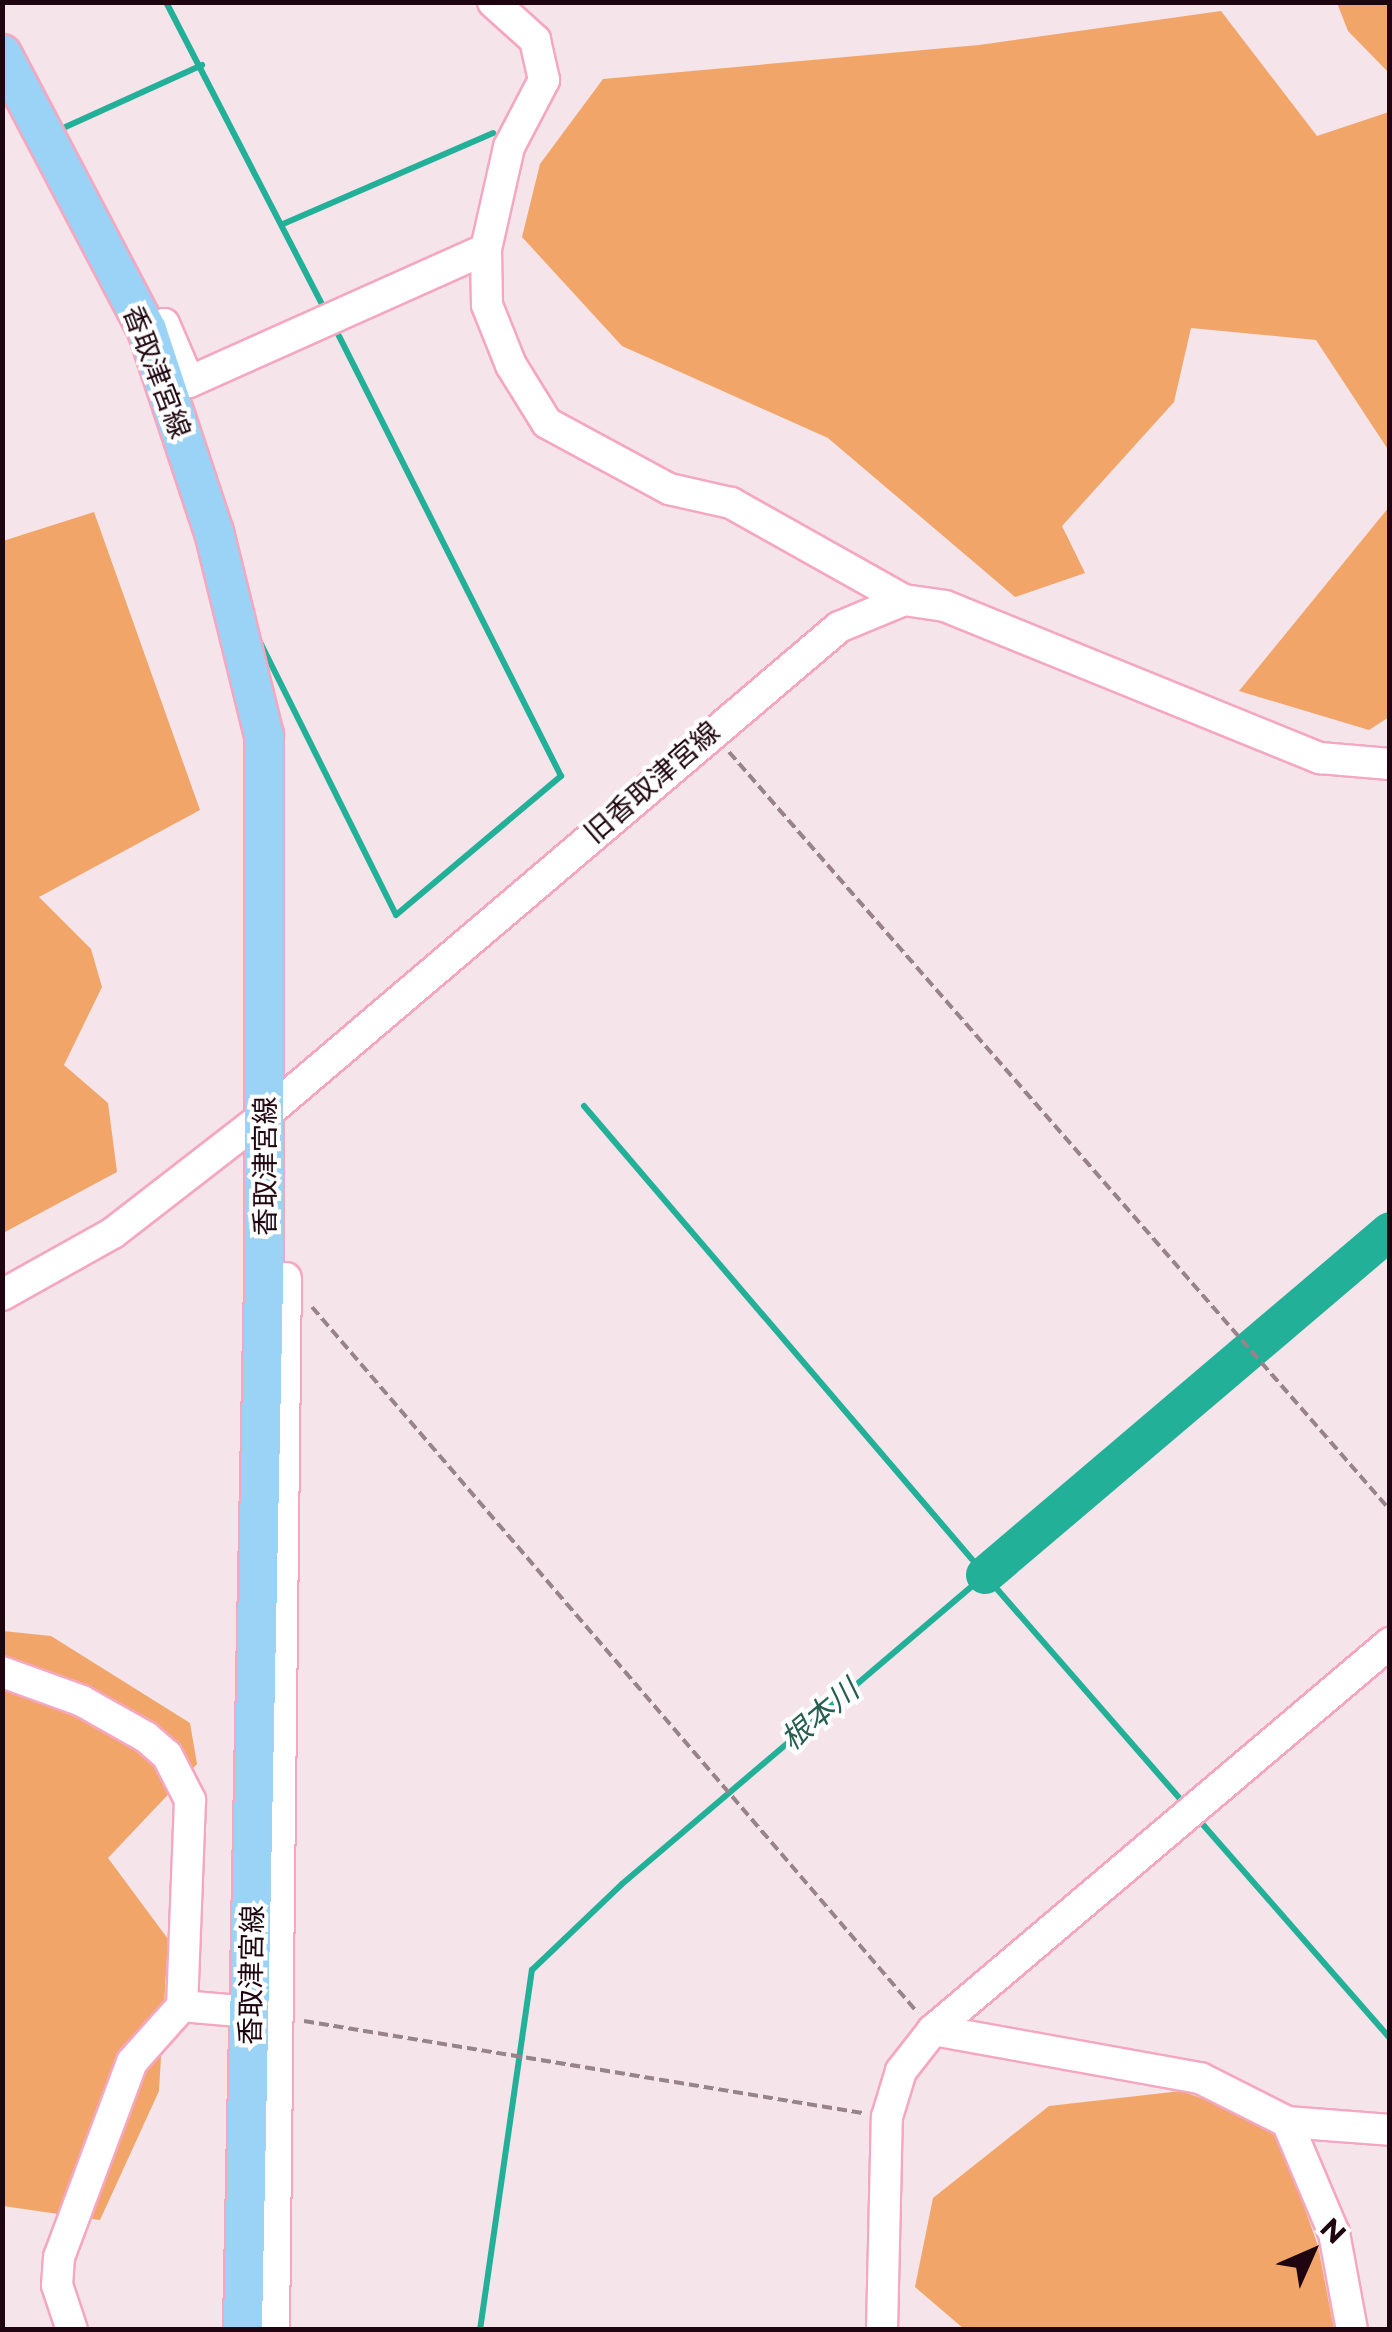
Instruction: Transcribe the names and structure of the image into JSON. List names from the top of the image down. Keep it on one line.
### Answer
{"streets":{"main road":["香取津宮線"],"street":["旧香取津宮線"]},"crossings":[["香取津宮線","旧香取津宮線"]],"water":["根本川"],"north":"top right"}
